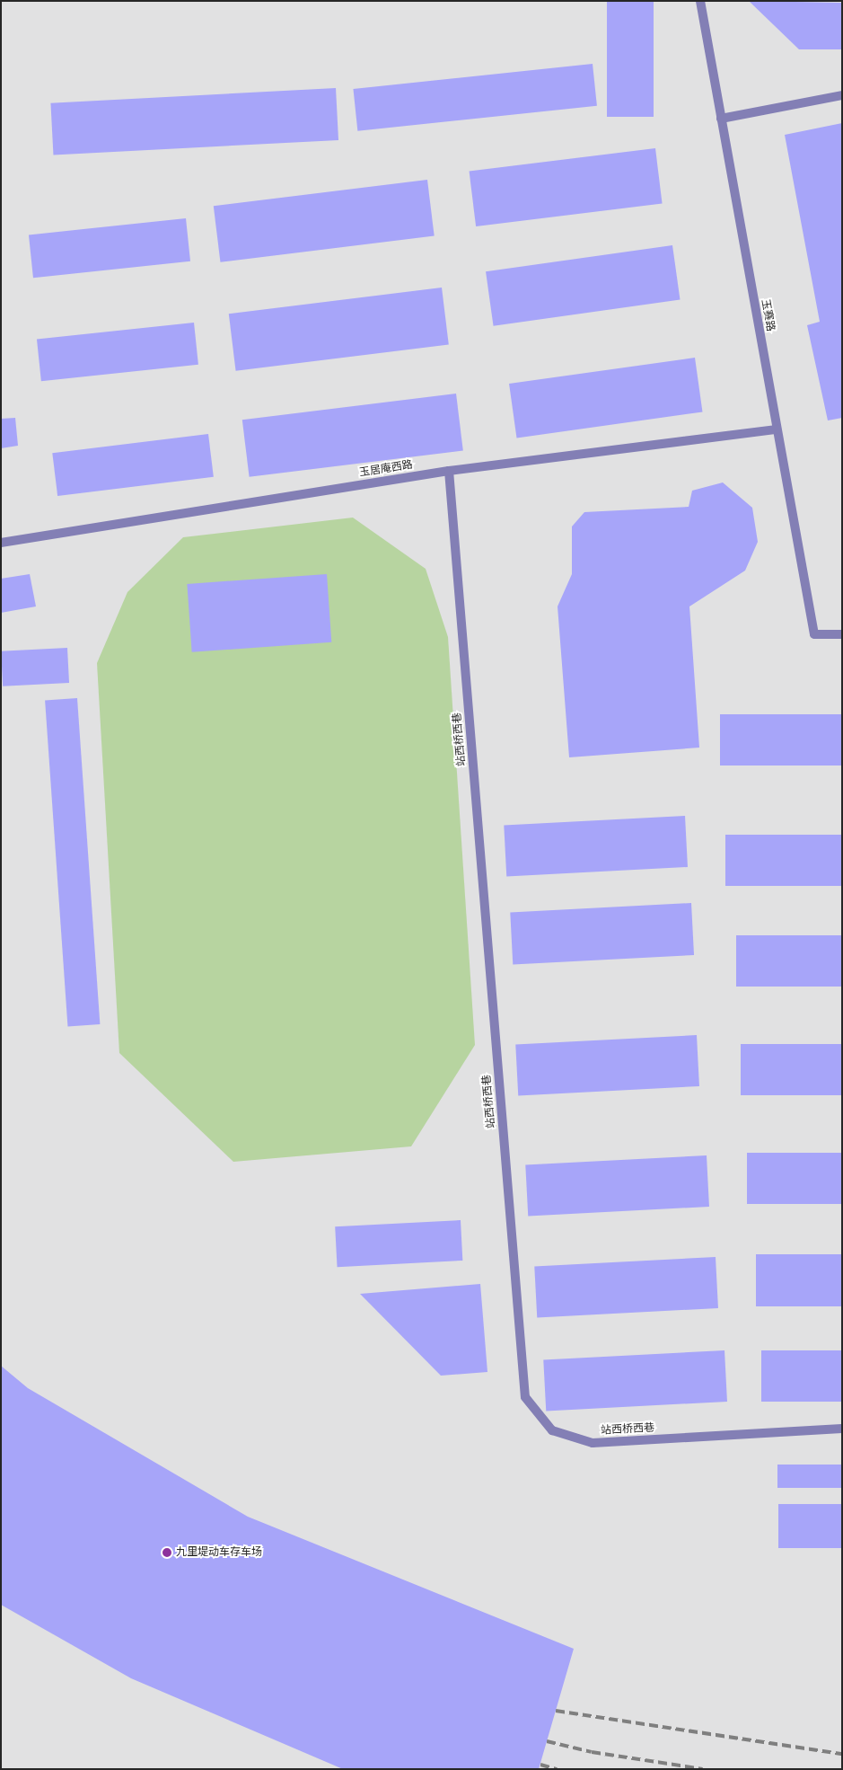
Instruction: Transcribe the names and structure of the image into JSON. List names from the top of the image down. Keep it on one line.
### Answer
{"streets":{"street":["玉赛路","玉居庵西路","站西桥西巷"]},"crossings":[["玉赛路","玉居庵西路"],["玉居庵西路","站西桥西巷"]],"places":["九里堤动车存车场"]}
